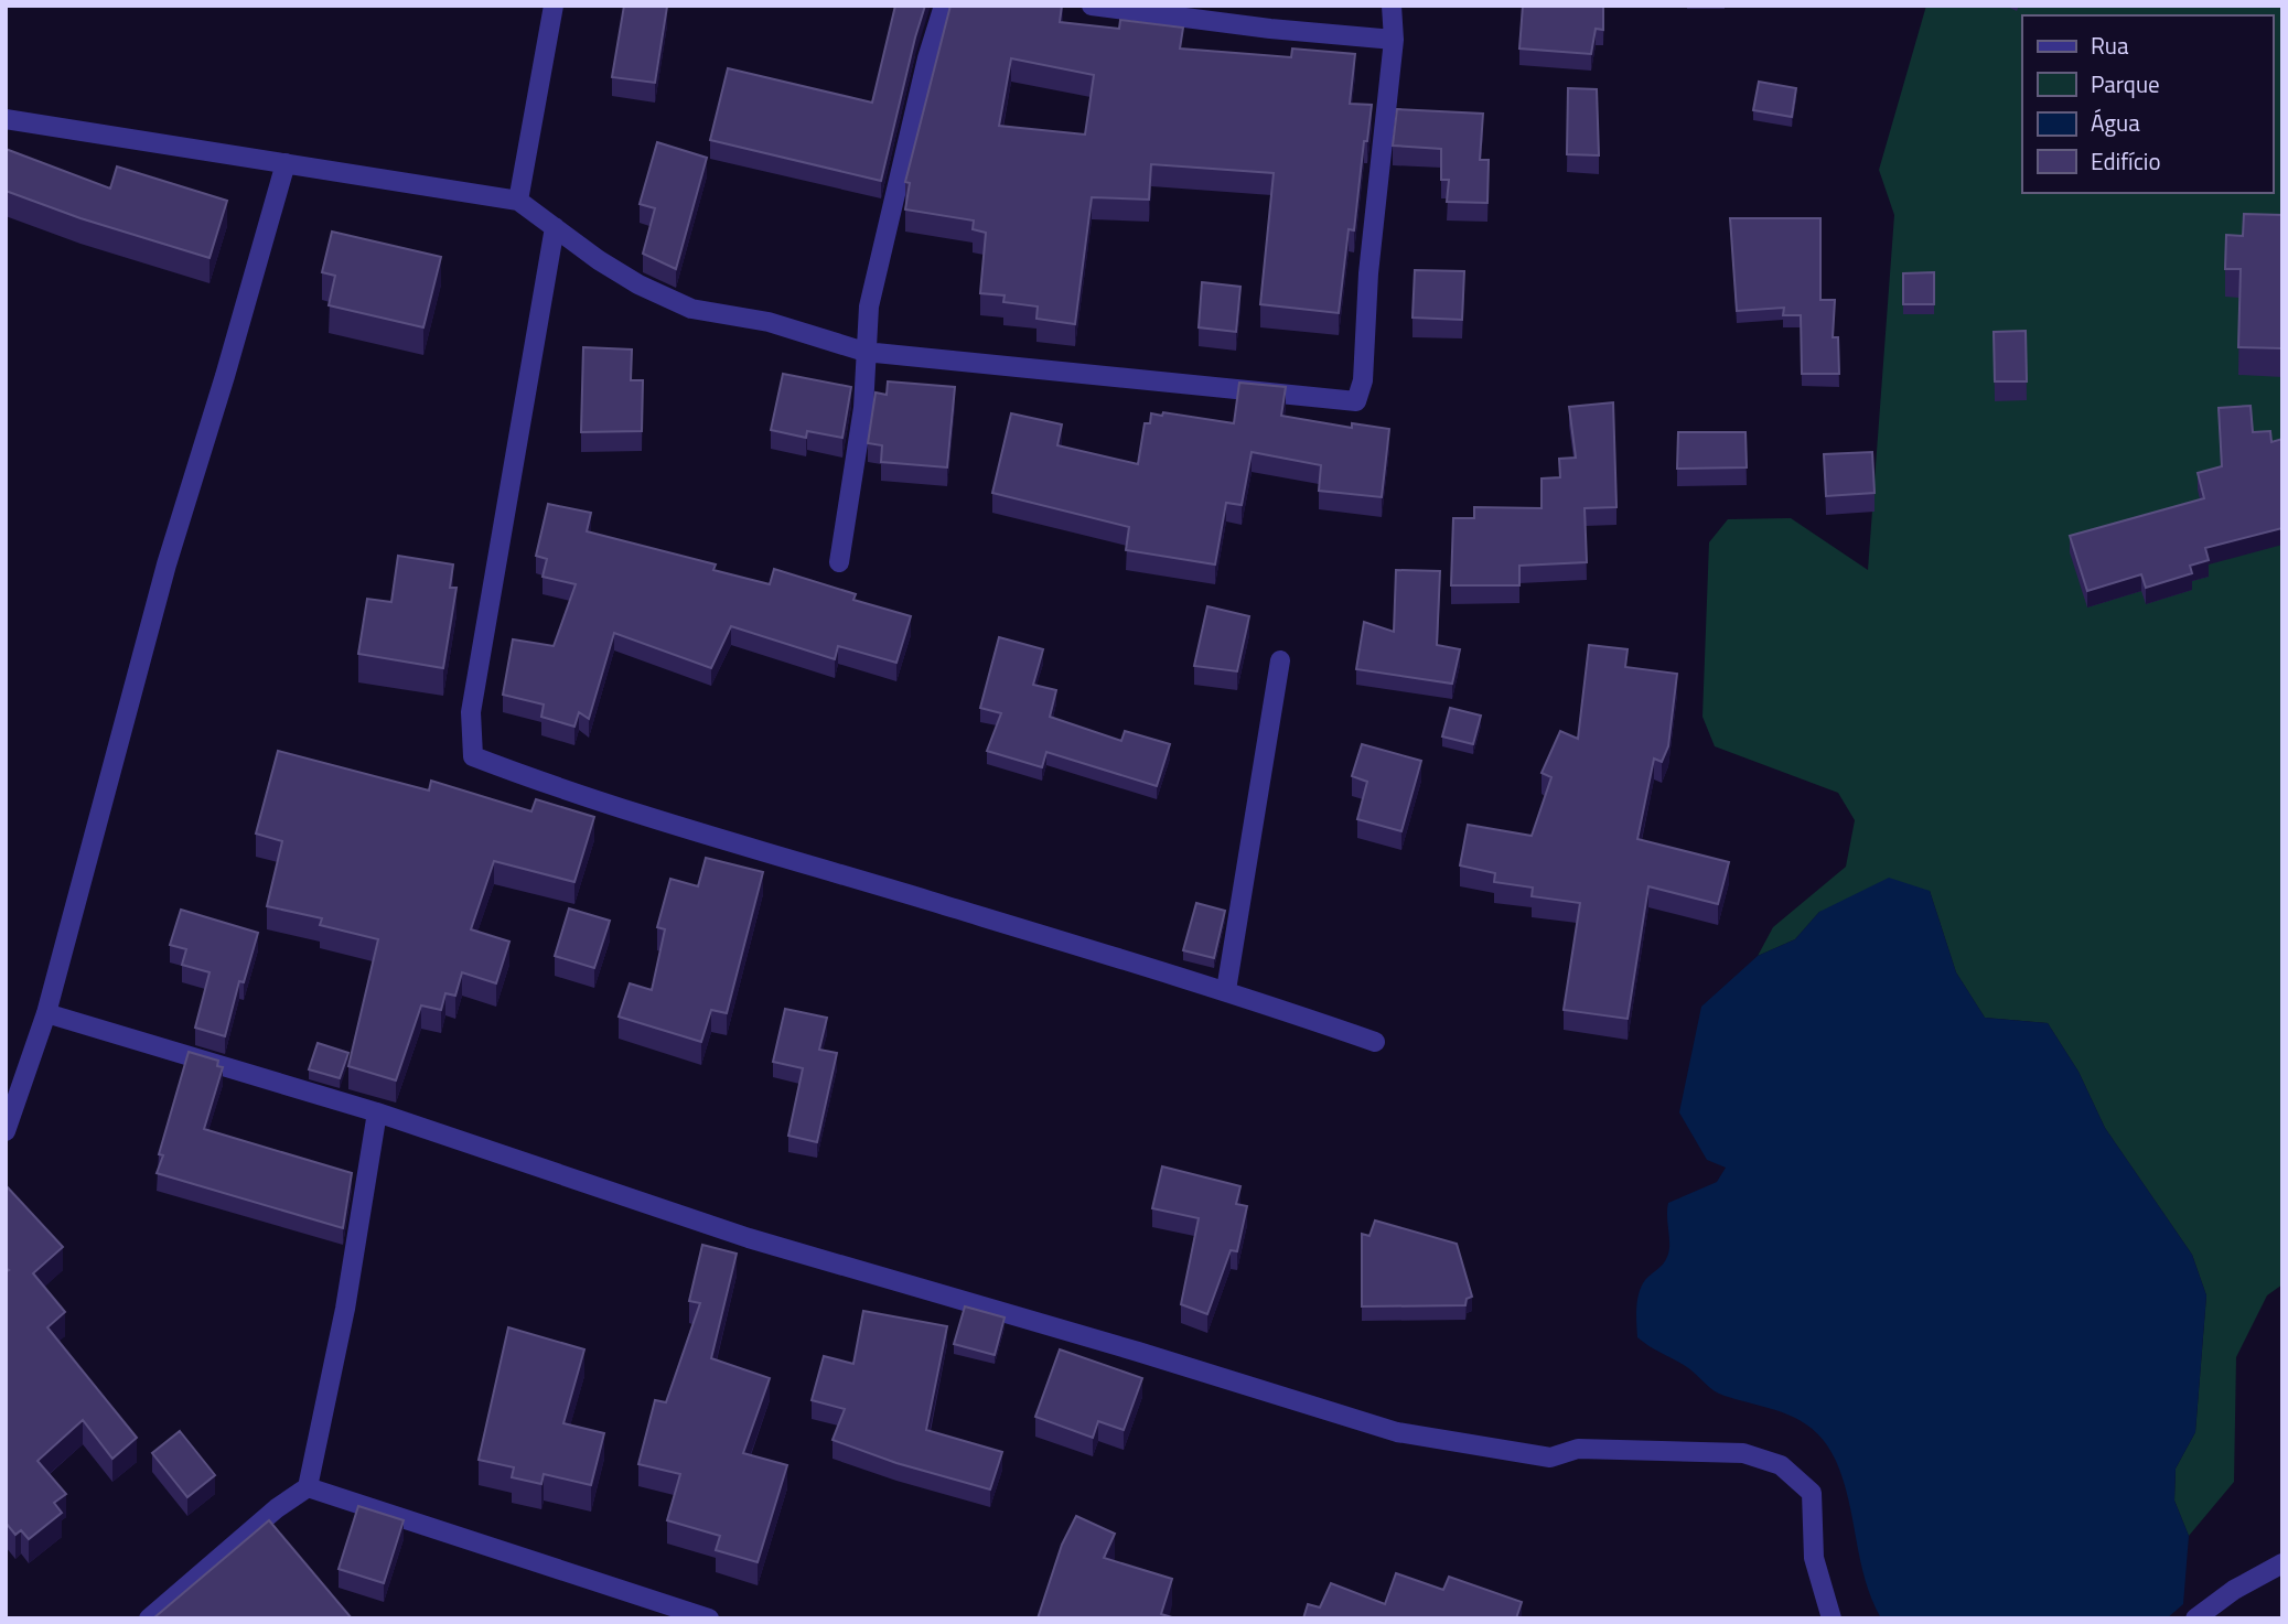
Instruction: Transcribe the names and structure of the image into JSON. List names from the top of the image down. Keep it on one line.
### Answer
{"legend":["Rua","Parque","Água","Edifício"]}
